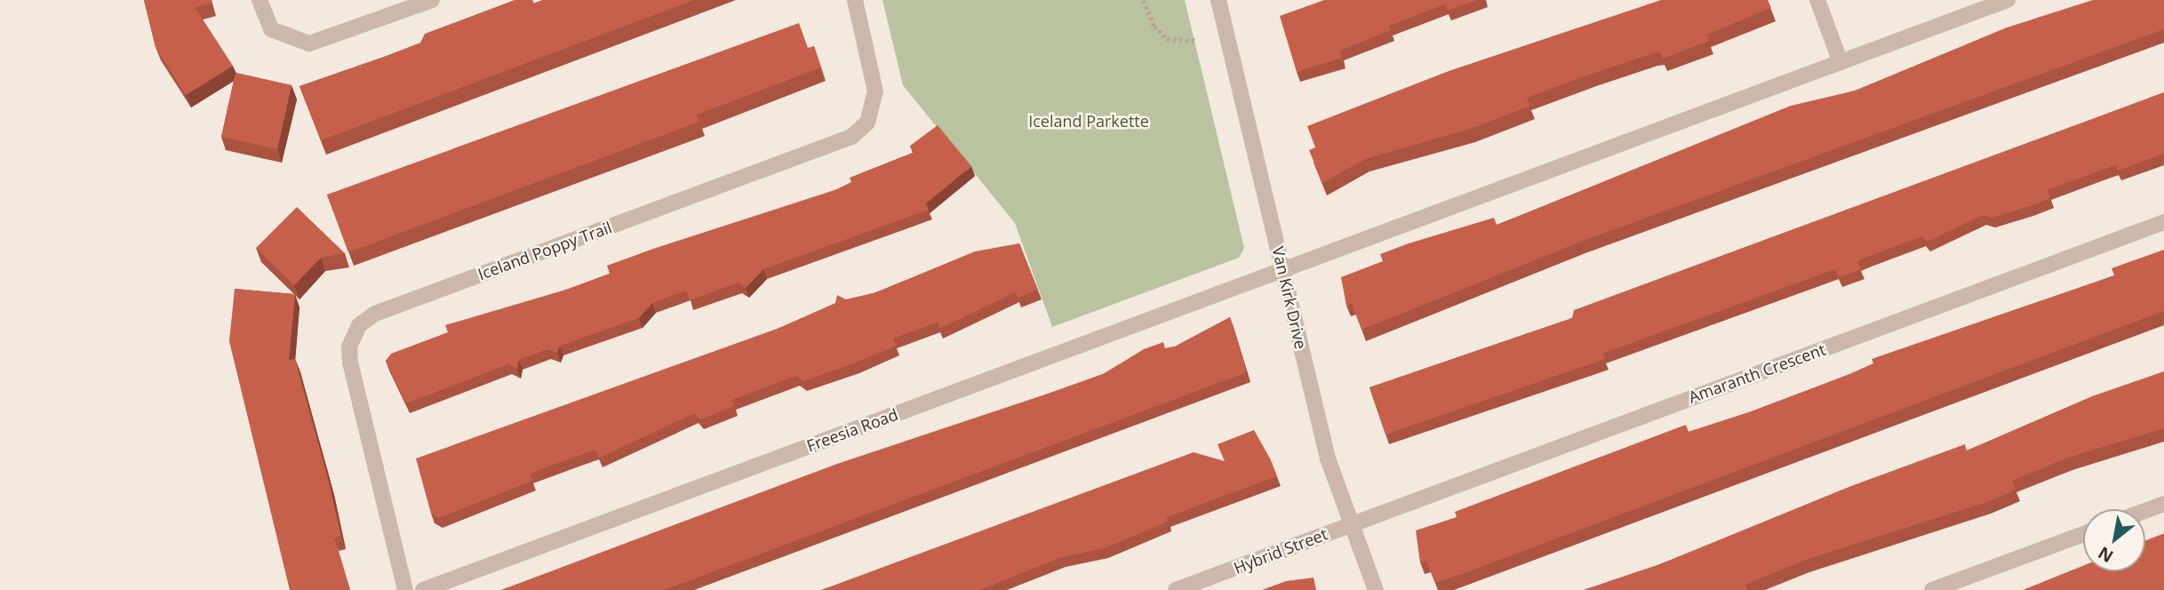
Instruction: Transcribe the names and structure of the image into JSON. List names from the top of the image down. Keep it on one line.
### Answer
{"streets":{"street":["Iceland Poppy Trail","Van Kirk Drive","Amaranth Crescent","Freesia Road","Hybrid Street"]},"crossings":[["Van Kirk Drive","Amaranth Crescent"],["Van Kirk Drive","Freesia Road"],["Van Kirk Drive","Hybrid Street"],["Amaranth Crescent","Hybrid Street"]],"parks":["Iceland Parkette"],"north":"bottom left"}
